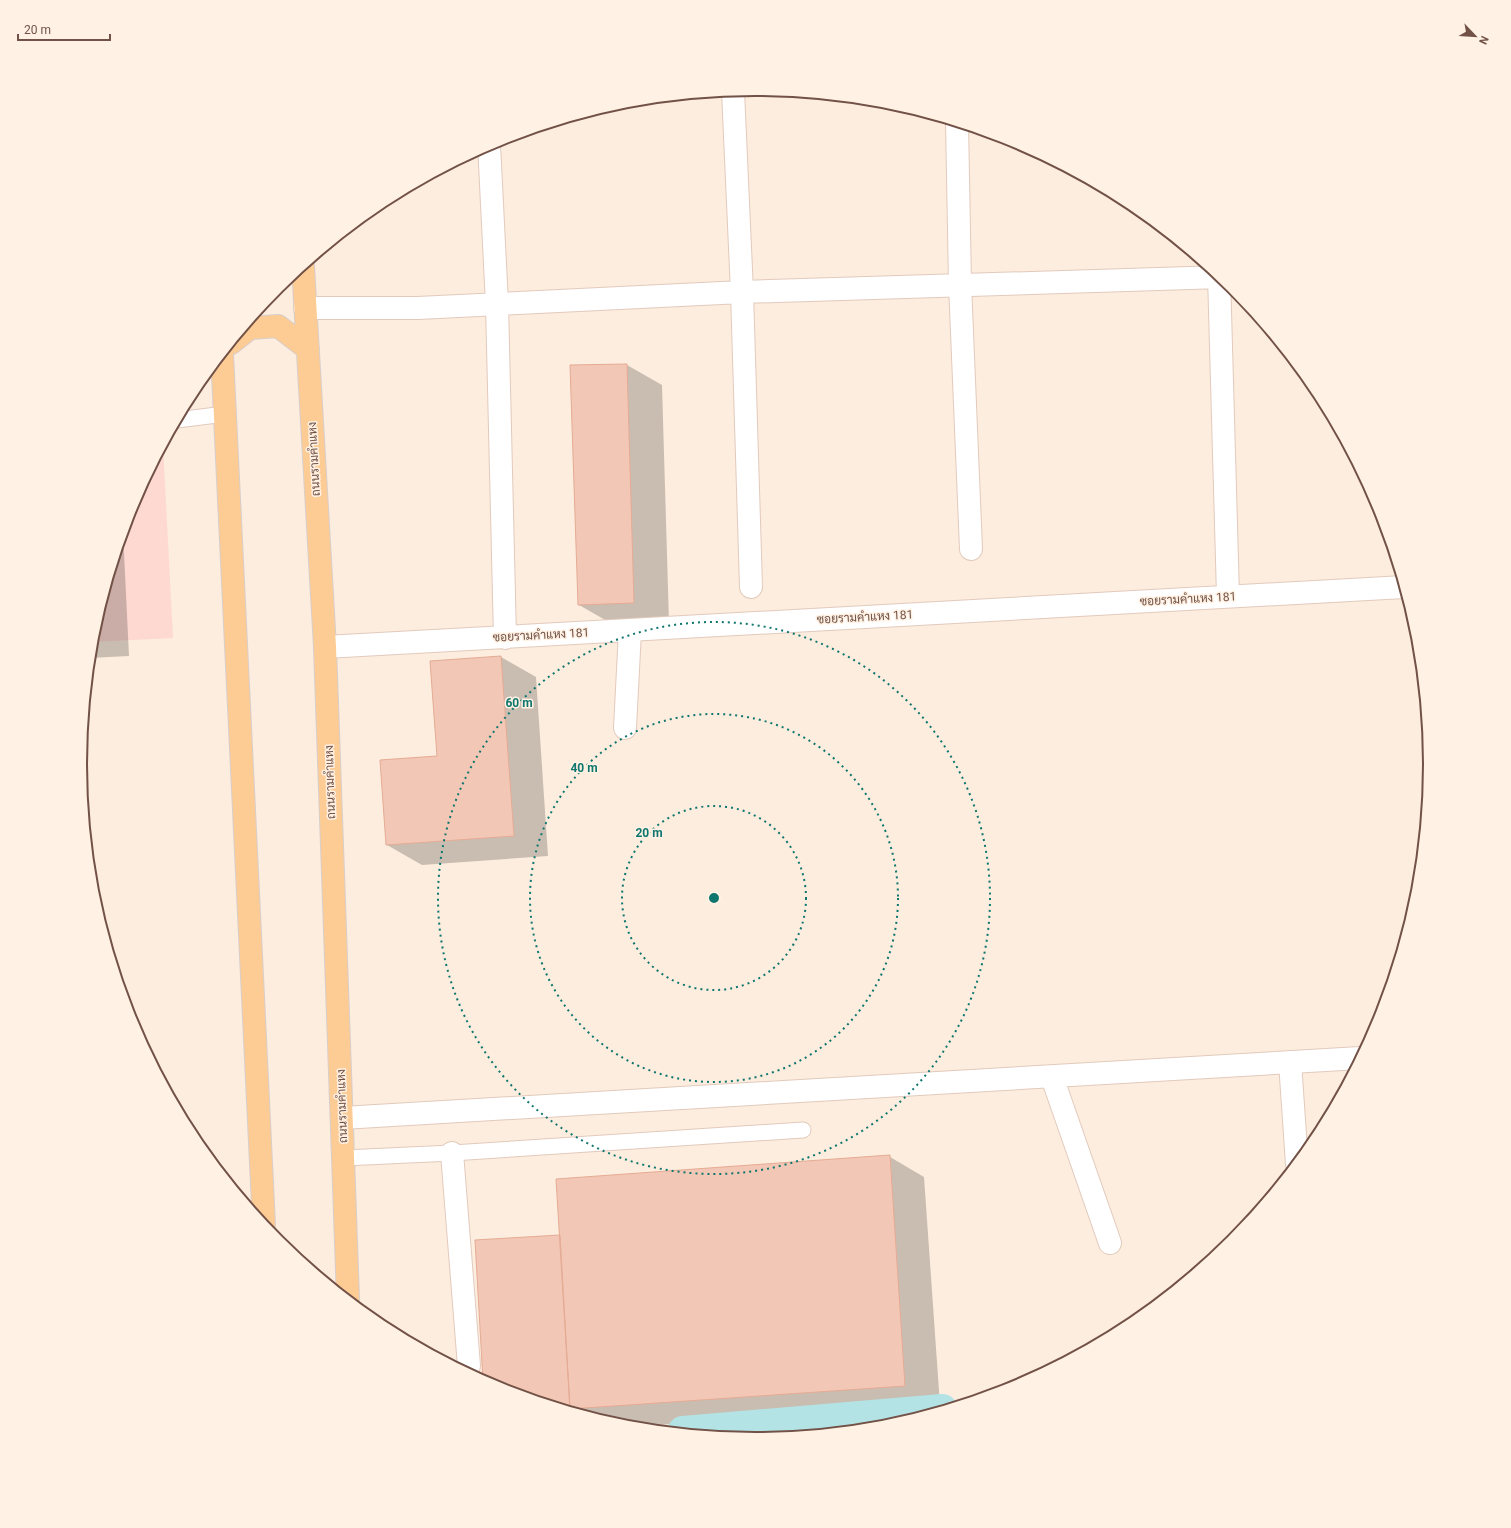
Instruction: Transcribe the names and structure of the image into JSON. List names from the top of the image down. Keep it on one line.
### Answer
{"streets":{"main road":["ถนนรามคำแหง"],"street":["ซอยรามคำแหง 181"]},"crossings":[["ถนนรามคำแหง","ซอยรามคำแหง 181"]],"scale_bar":"20 m","north":"bottom right","rings":["60 m","40 m","20 m"]}
